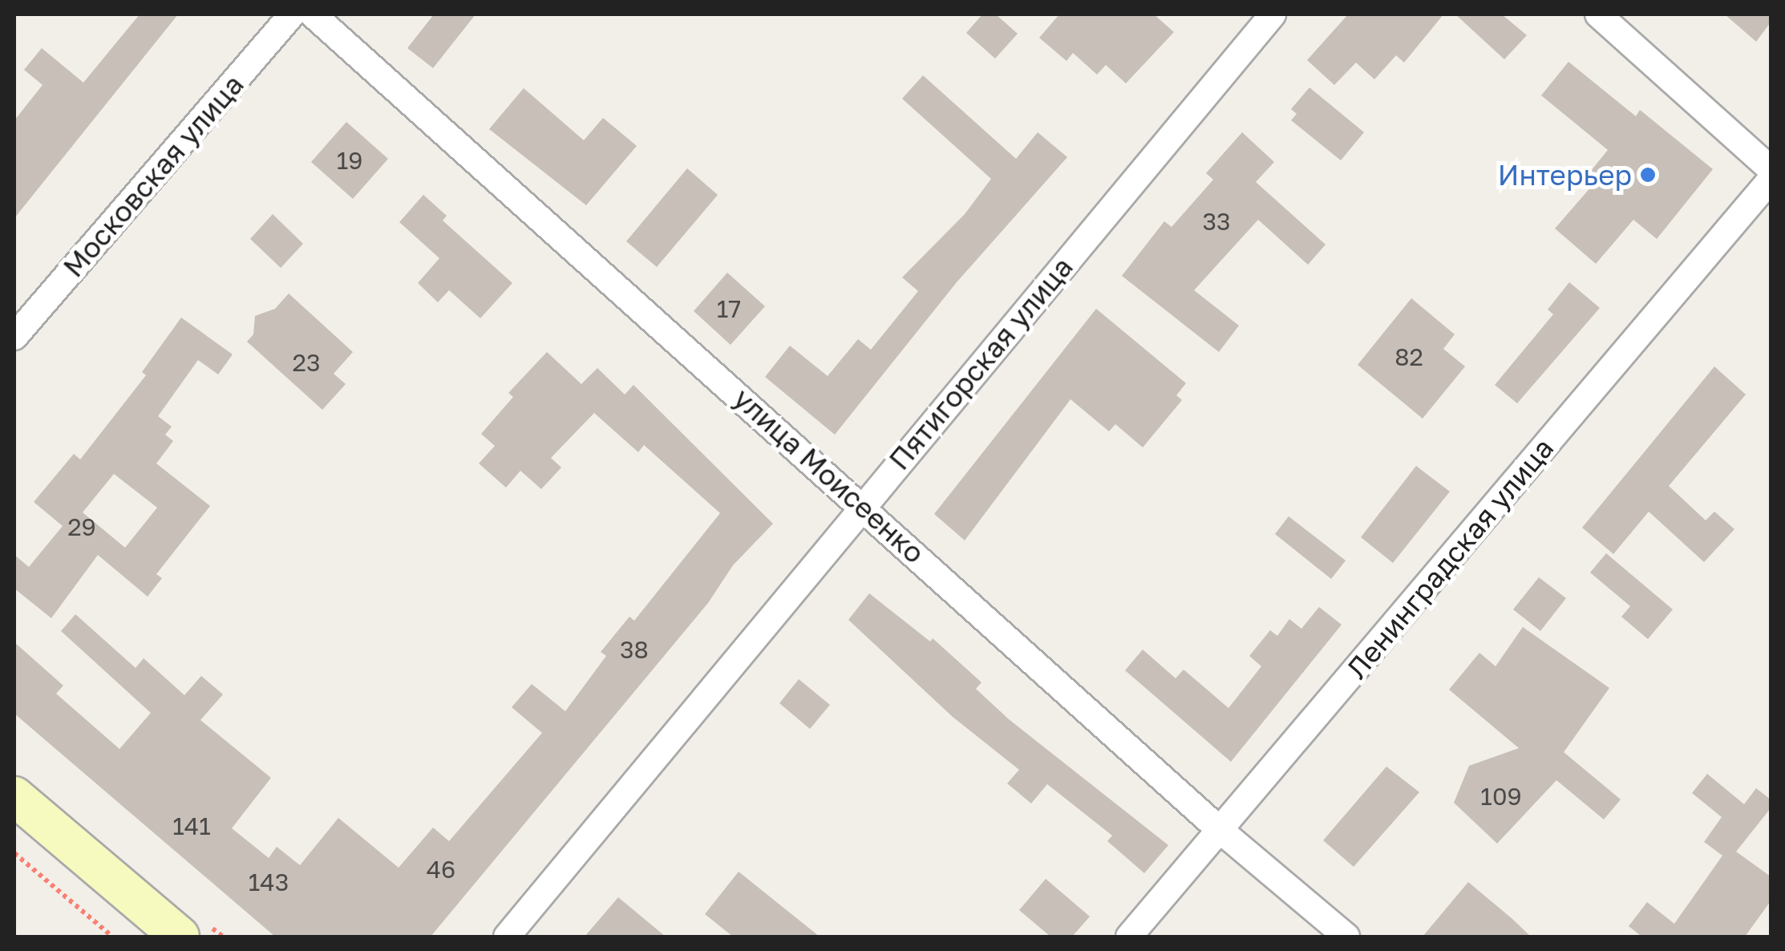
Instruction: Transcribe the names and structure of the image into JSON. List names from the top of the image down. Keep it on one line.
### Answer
{"streets":{"street":["Московская улица","Пятигорская улица","улица Моисеенко","Ленинградская улица"]},"crossings":[["Пятигорская улица","улица Моисеенко"],["улица Моисеенко","Ленинградская улица"]],"places":["Интерьер"],"house_numbers":["19","33","17","82","23","29","38","109","141","46","143"]}
